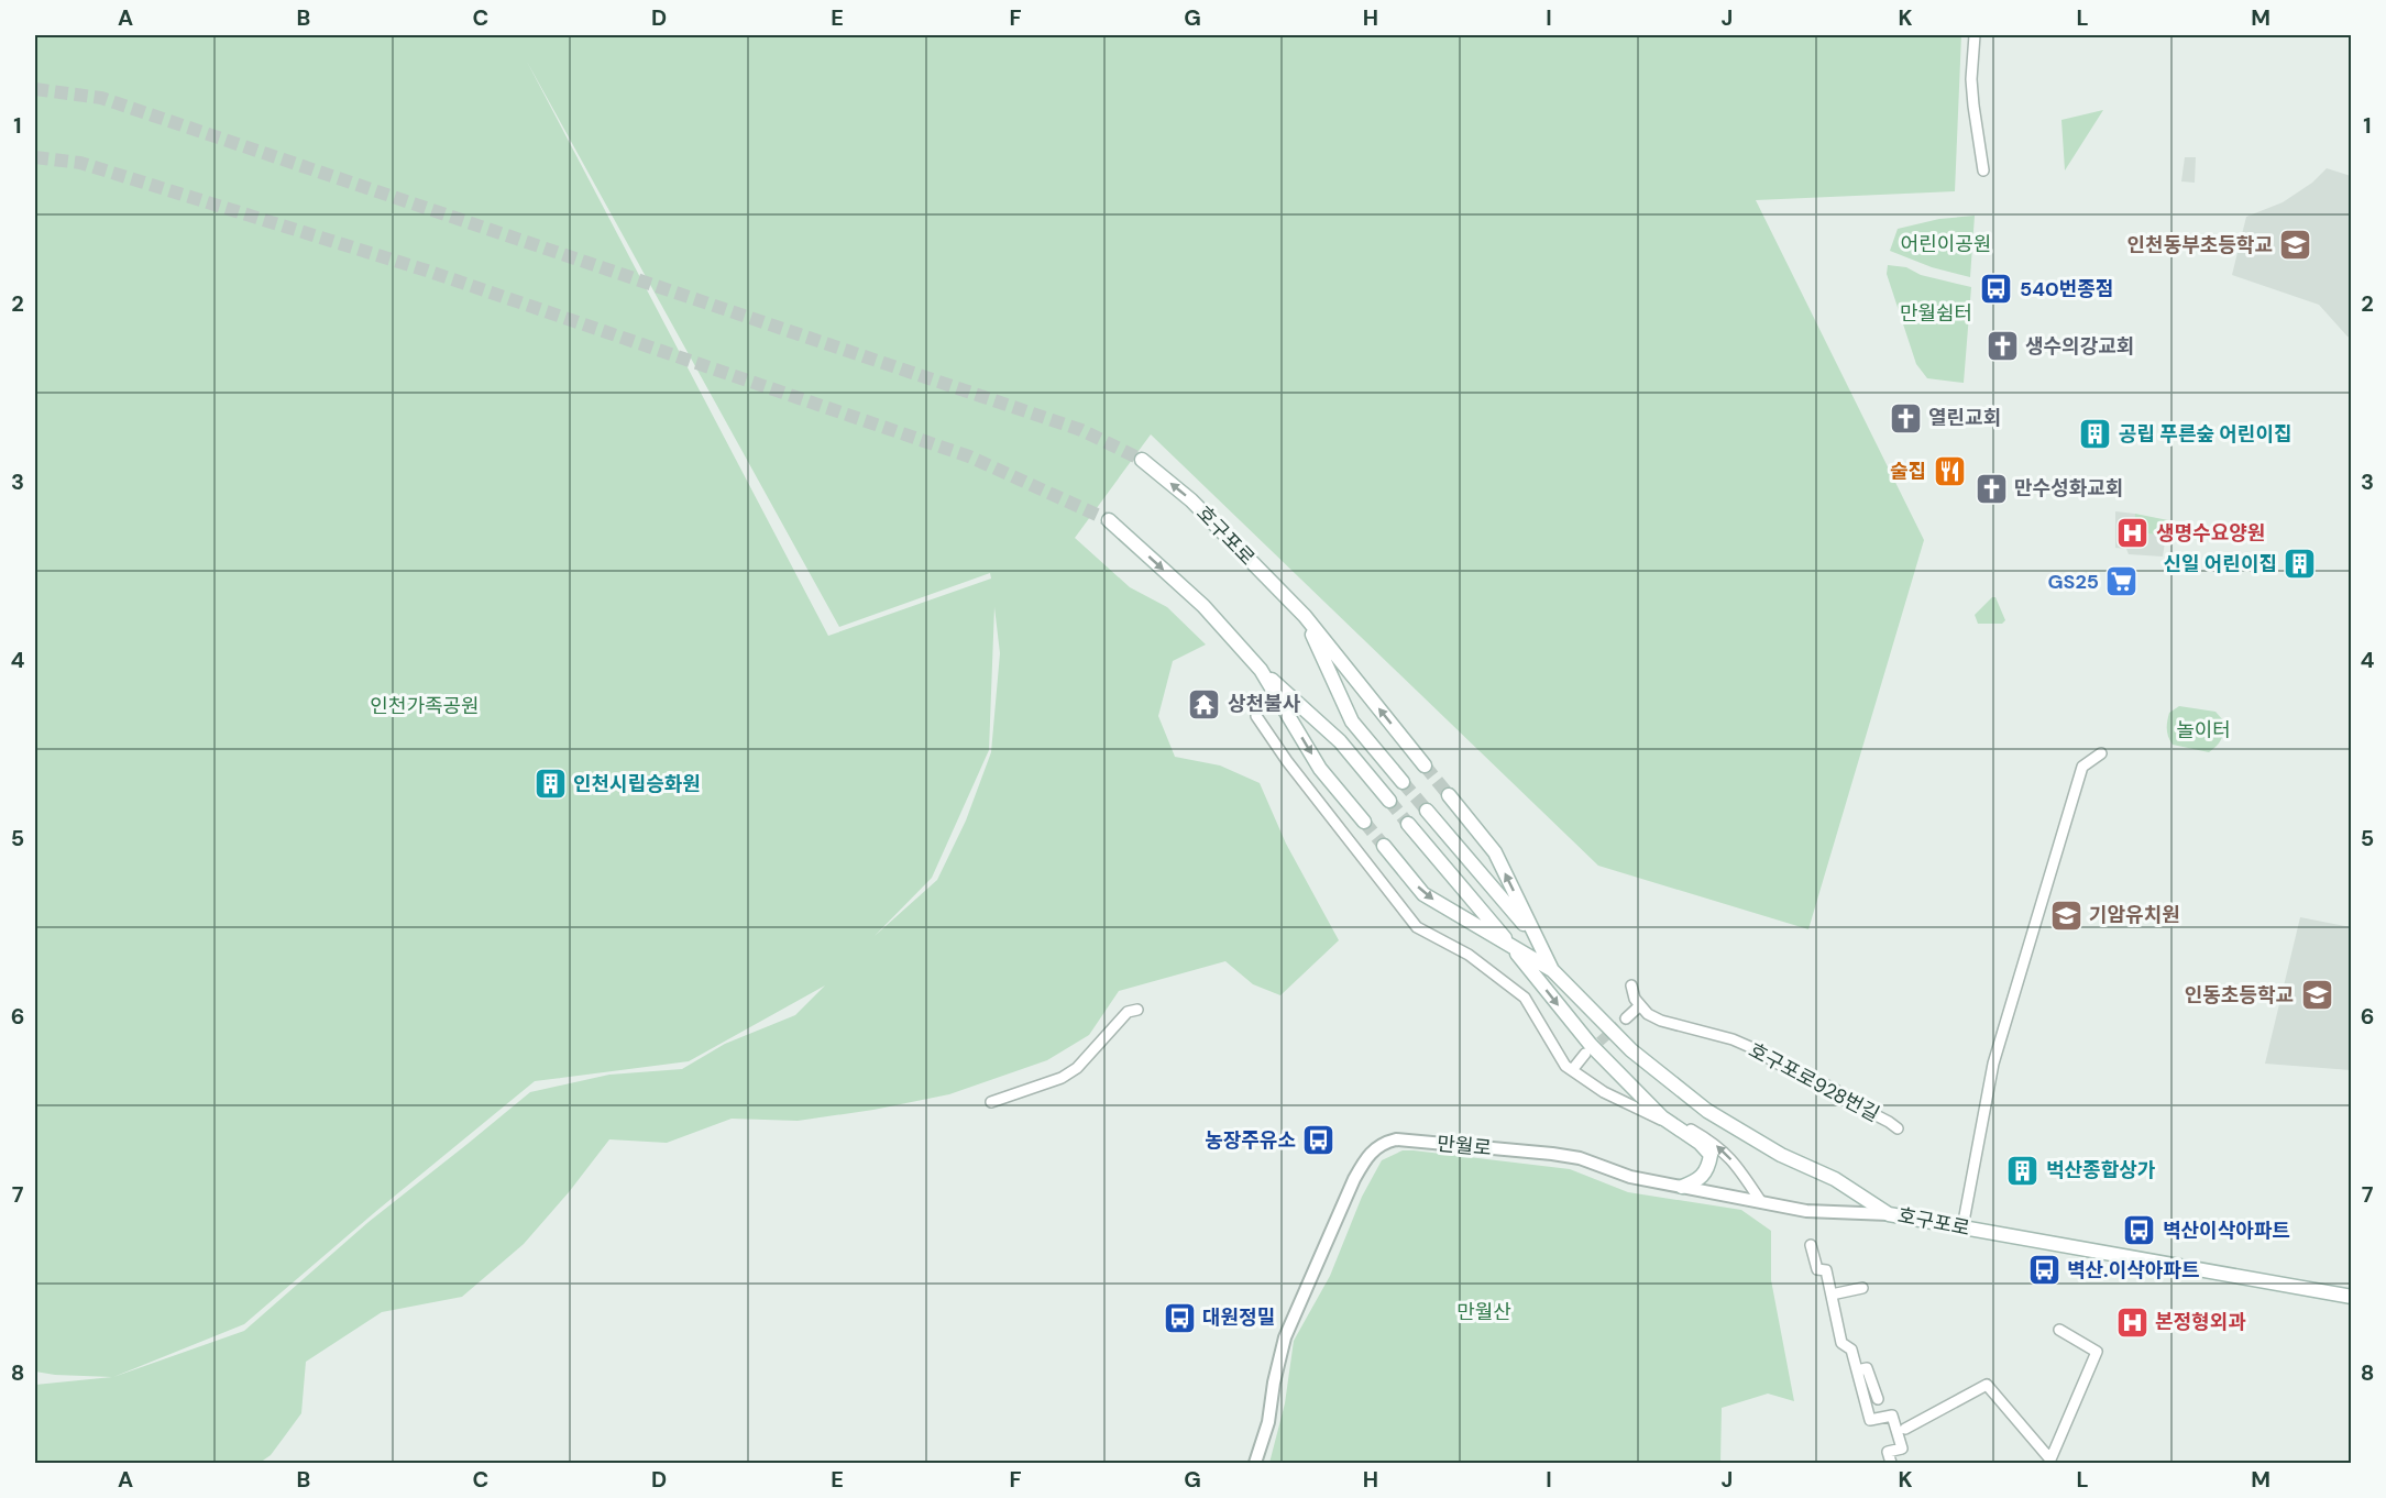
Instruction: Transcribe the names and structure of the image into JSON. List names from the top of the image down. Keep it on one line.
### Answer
{"streets":{"main road":["호구포로"],"street":["호구포로928번길","만월로"]},"crossings":[["호구포로","만월로"]],"parks":["어린이공원","만월쉼터","인천가족공원","놀이터","만월산"],"places":{"school or university":["인천동부초등학교","기암유치원","인동초등학교"],"bus stop":["540번종점","농장주유소","벽산이삭아파트","벽산.이삭아파트","대원정밀"],"church":["생수의강교회","열린교회","만수성화교회"],"building":["공립 푸른숲 어린이집","신일 어린이집","인천시립승화원","벅산종합상가"],"restaurant":["술집"],"hospital":["생명수요양원","본정형외과"],"supermarket":["GS25"],"temple":["상천불사"]},"grid":{"columns":["A","B","C","D","E","F","G","H","I","J","K","L","M"],"rows":["1","2","3","4","5","6","7","8"]}}
